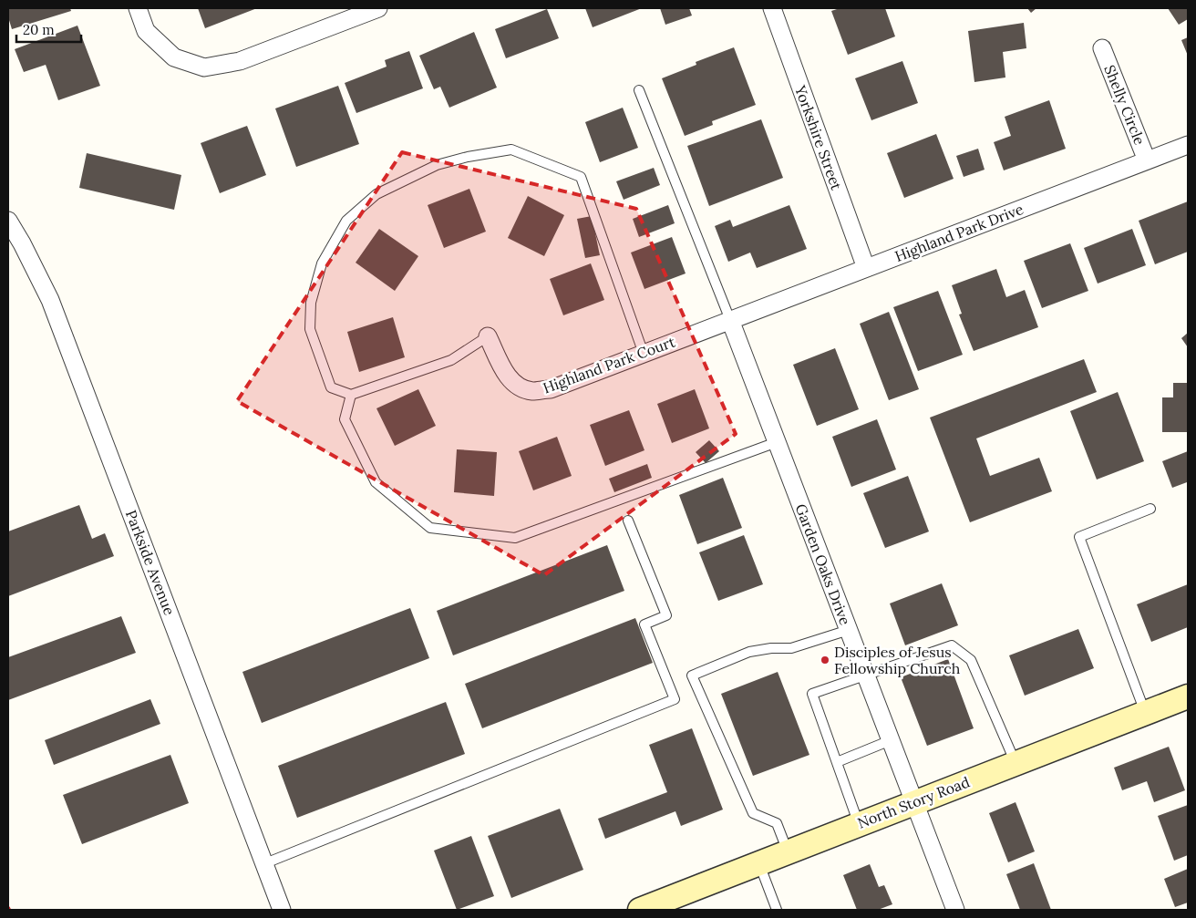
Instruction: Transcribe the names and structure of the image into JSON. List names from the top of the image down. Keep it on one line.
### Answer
{"streets":{"main road":["North Story Road"],"street":["Shelly Circle","Yorkshire Street","Highland Park Drive","Highland Park Court","Parkside Avenue","Garden Oaks Drive"]},"crossings":[["Shelly Circle","Highland Park Drive"],["Yorkshire Street","Highland Park Drive"],["Highland Park Drive","Highland Park Court"],["Highland Park Drive","Garden Oaks Drive"],["Highland Park Court","Garden Oaks Drive"],["Garden Oaks Drive","North Story Road"]],"places":["Disciples of Jesus Fellowship Church"],"scale_bar":"20 m"}
